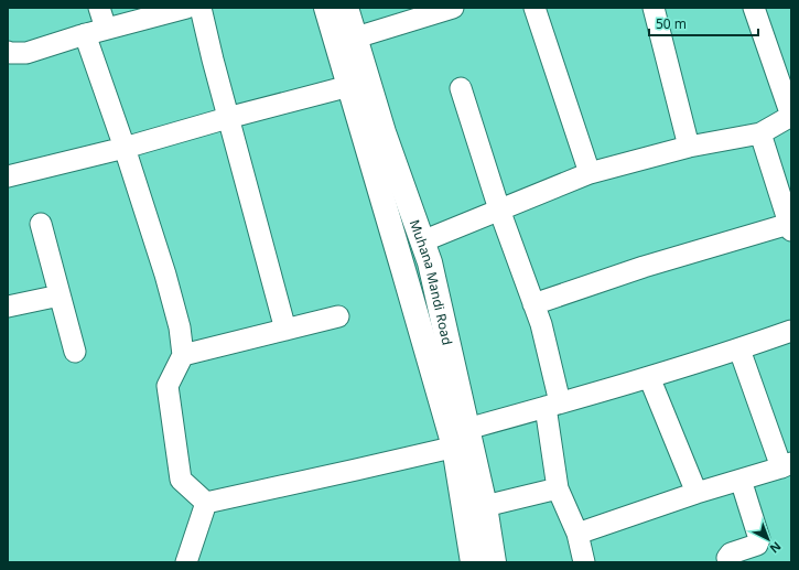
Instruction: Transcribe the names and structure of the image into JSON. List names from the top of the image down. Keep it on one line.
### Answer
{"streets":{"main road":["Muhana Mandi Road"]},"scale_bar":"50 m","north":"bottom right"}
